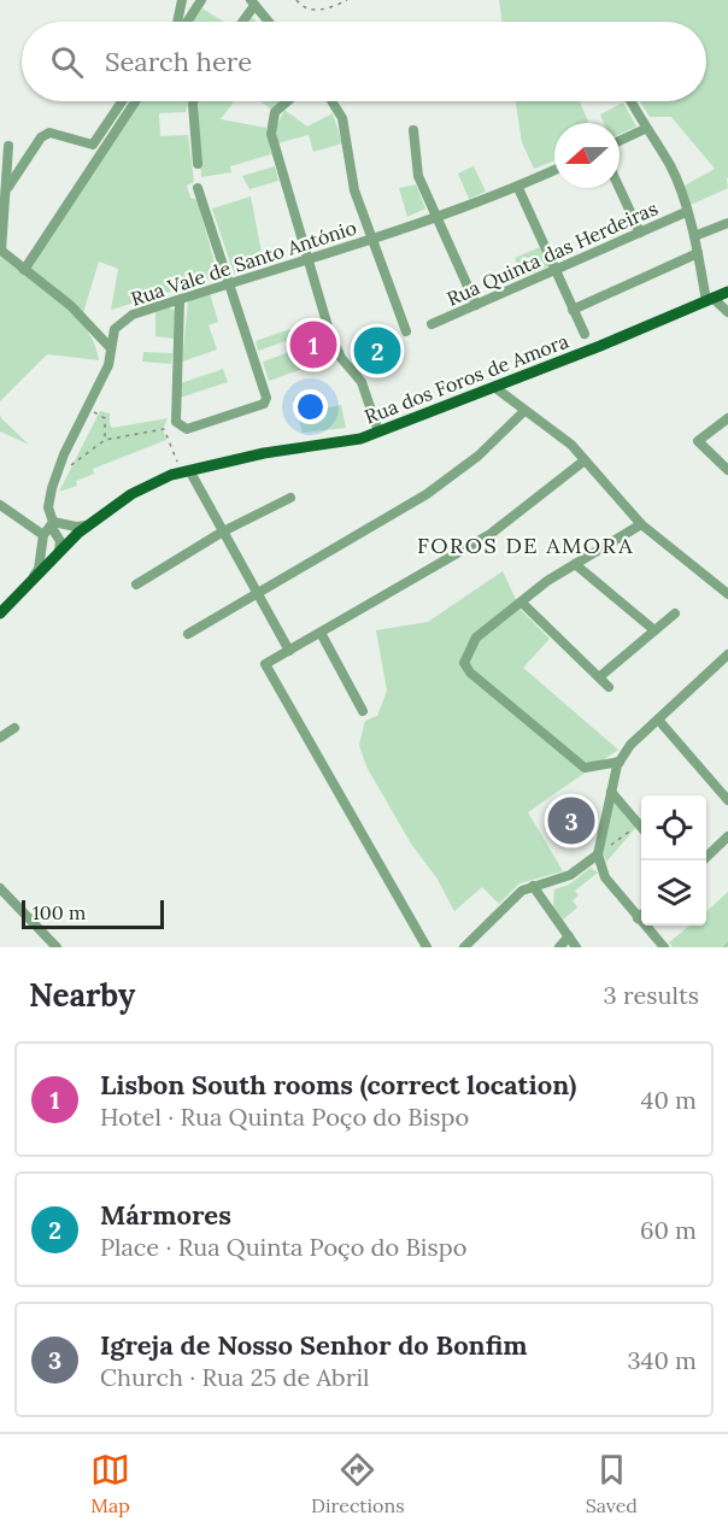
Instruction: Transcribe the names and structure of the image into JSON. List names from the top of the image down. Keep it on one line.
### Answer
{"streets":{"main road":["Rua dos Foros de Amora"],"street":["Rua Quinta das Herdeiras","Rua Vale de Santo António"]},"districts":["FOROS DE AMORA"],"scale_bar":"100 m","north":"left","page":{"search":"Search here","pins":["1","2","3"],"scale":"100 m","heading":["Nearby","3 results"],"list":[{"mark":"1","name":"Lisbon South rooms (correct location)","note":"Hotel · Rua Quinta Poço do Bispo","value":"40 m"},{"mark":"2","name":"Mármores","note":"Place · Rua Quinta Poço do Bispo","value":"60 m"},{"mark":"3","name":"Igreja de Nosso Senhor do Bonfim","note":"Church · Rua 25 de Abril","value":"340 m"}],"nav":["Map","Directions","Saved"]}}
